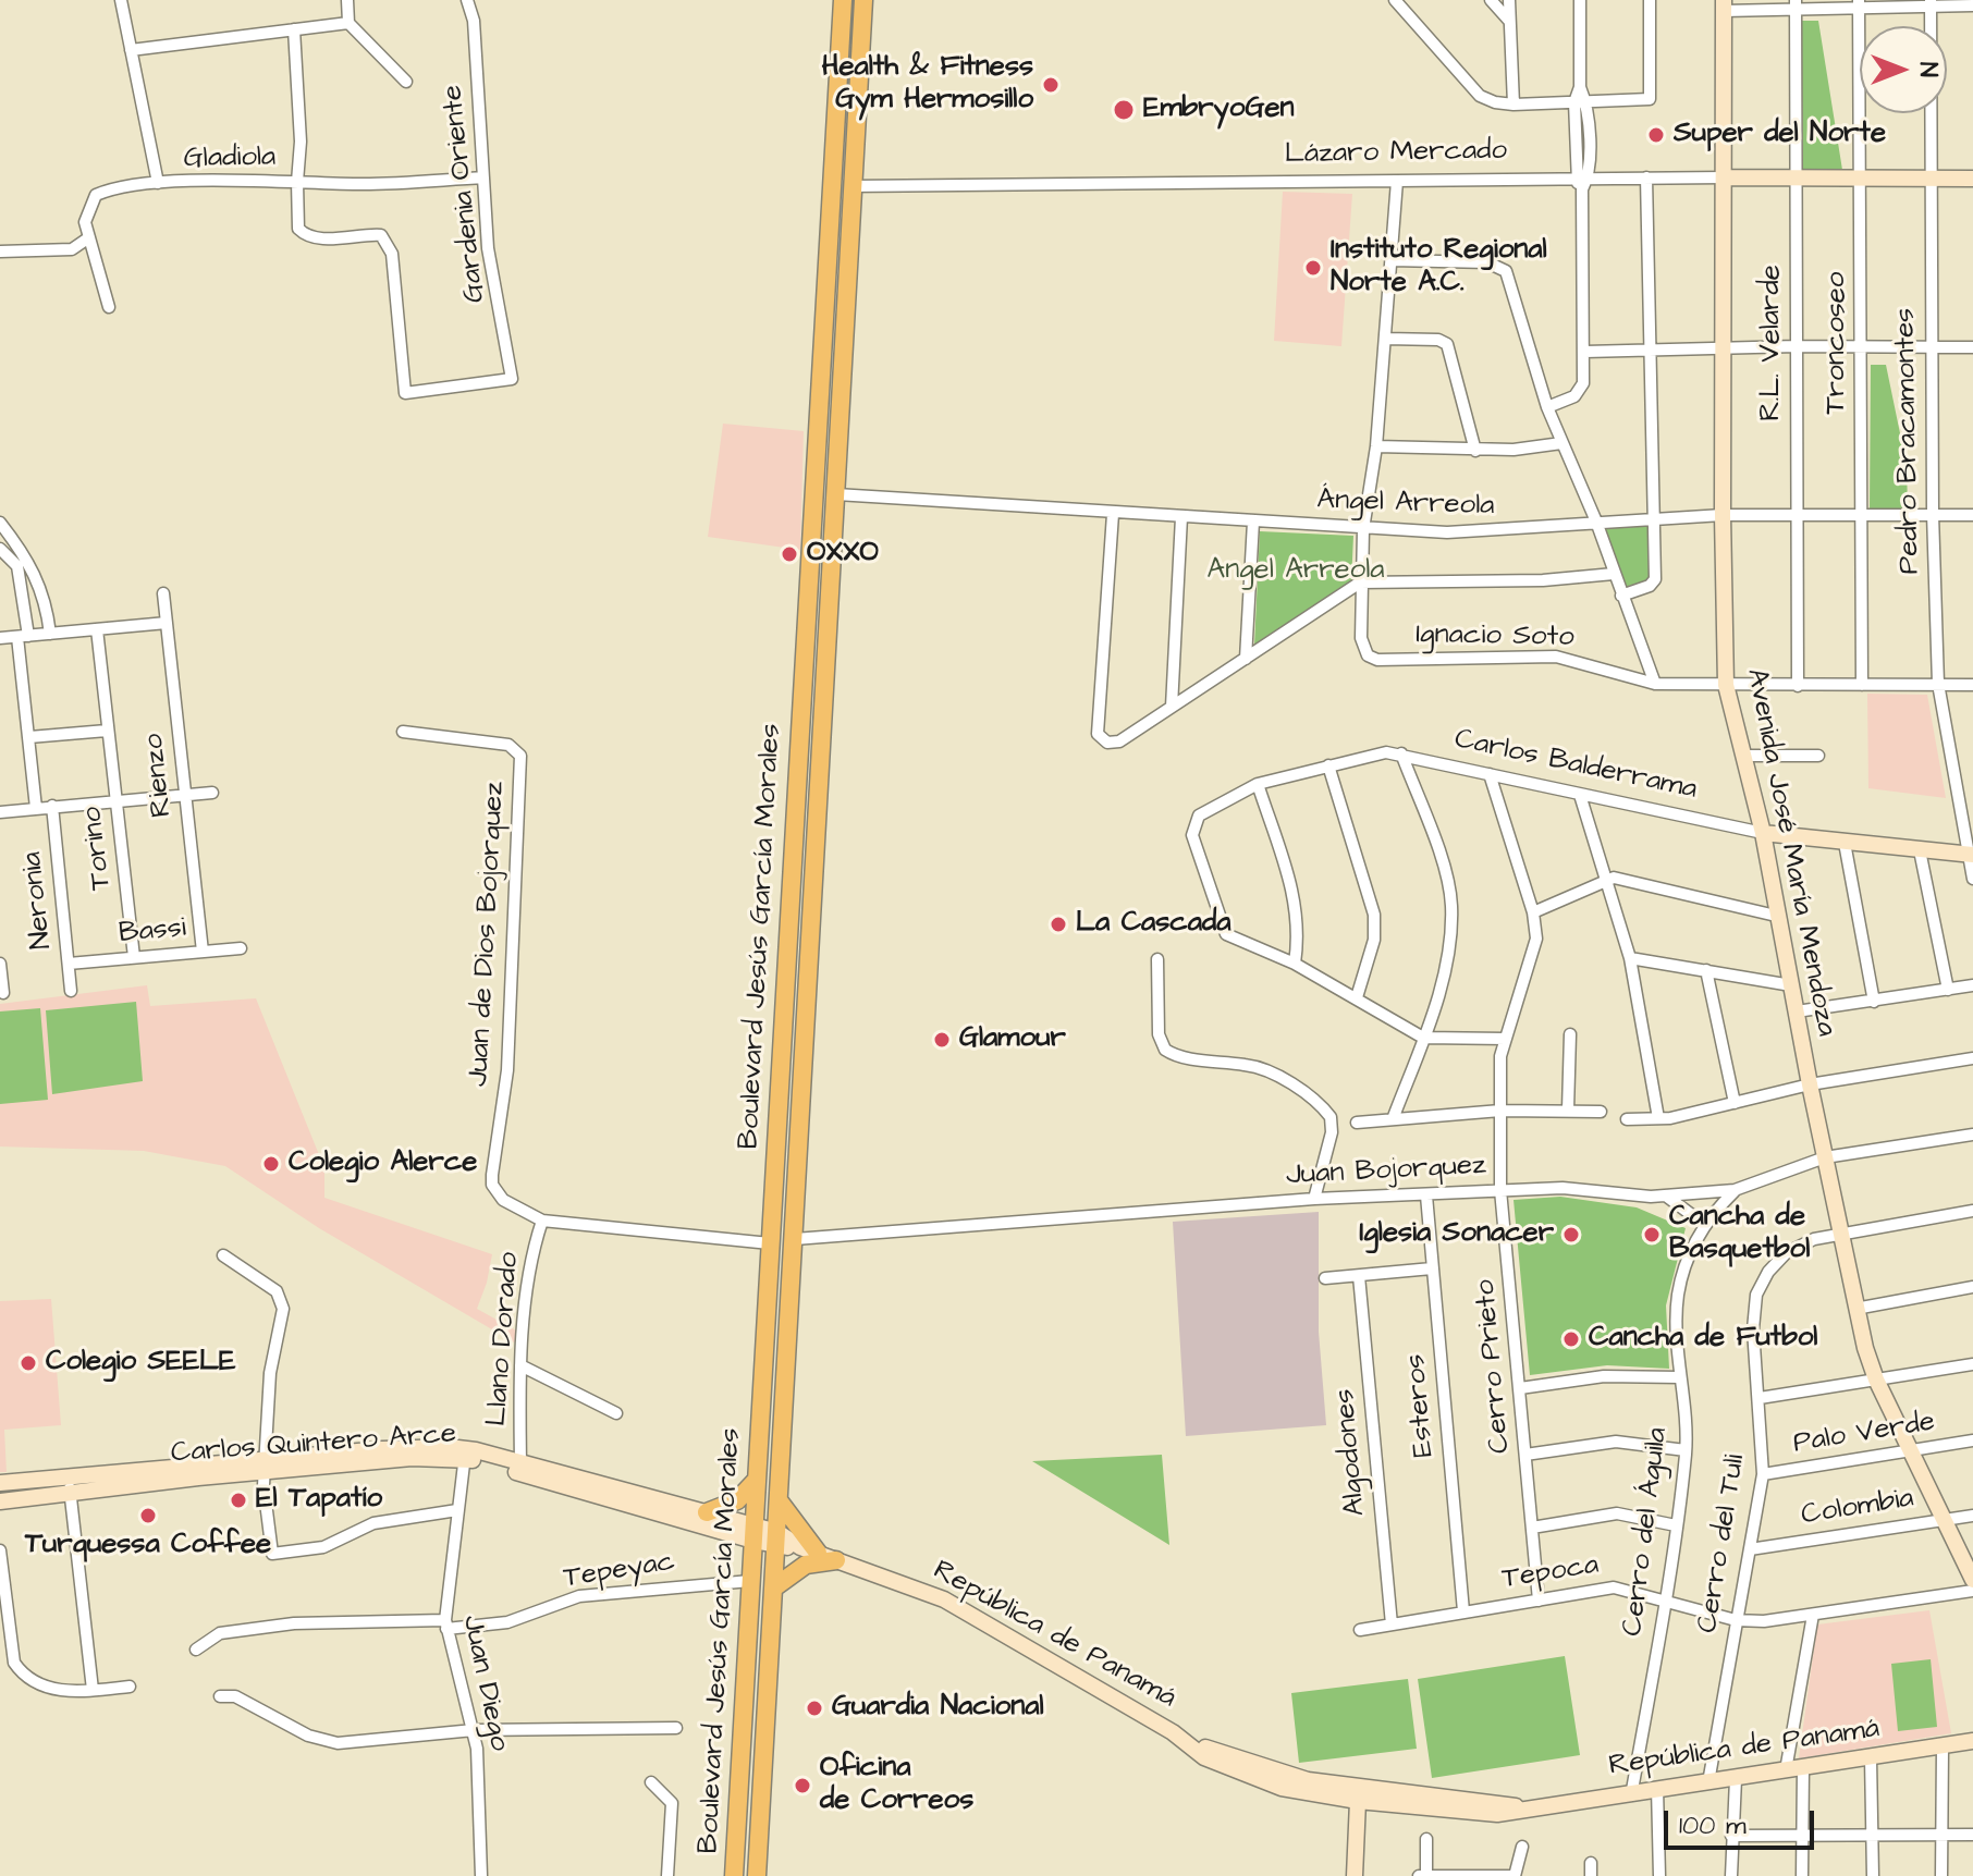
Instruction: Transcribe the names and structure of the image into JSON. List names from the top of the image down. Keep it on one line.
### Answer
{"streets":{"main road":["Lázaro Mercado","Carlos Balderrama","Avenida José María Mendoza","Boulevard Jesús García Morales","Carlos Quintero Arce","República de Panamá"],"street":["Gladiola","Gardenia Oriente","R.L. Velarde","Troncoseo","Pedro Bracamontes","Ángel Arreola","Ignacio Soto","Rienzo","Torino","Neronia","Bassi","Juan de Dios Bojorquez","Juan Bojorquez","Llano Dorado","Cerro Prieto","Esteros","Palo Verde","Algodones","Colombia","Cerro del Águila","Cerro del Tuli","Tepeyac","Tepoca","Juan Diego"]},"crossings":[["Lázaro Mercado","R.L. Velarde"],["Lázaro Mercado","Troncoseo"],["Lázaro Mercado","Pedro Bracamontes"],["Lázaro Mercado","Avenida José María Mendoza"],["Lázaro Mercado","Boulevard Jesús García Morales"],["Gladiola","Gardenia Oriente"],["R.L. Velarde","Ángel Arreola"],["R.L. Velarde","Ignacio Soto"],["Troncoseo","Ángel Arreola"],["Troncoseo","Ignacio Soto"],["Pedro Bracamontes","Ángel Arreola"],["Pedro Bracamontes","Ignacio Soto"],["Pedro Bracamontes","Carlos Balderrama"],["Ángel Arreola","Avenida José María Mendoza"],["Ángel Arreola","Boulevard Jesús García Morales"],["Ignacio Soto","Avenida José María Mendoza"],["Carlos Balderrama","Avenida José María Mendoza"],["Carlos Balderrama","Cerro Prieto"],["Rienzo","Bassi"],["Torino","Bassi"],["Avenida José María Mendoza","Juan Bojorquez"],["Avenida José María Mendoza","Palo Verde"],["Avenida José María Mendoza","Colombia"],["Avenida José María Mendoza","Cerro del Tuli"],["Neronia","Bassi"],["Juan de Dios Bojorquez","Llano Dorado"],["Boulevard Jesús García Morales","Juan Bojorquez"],["Boulevard Jesús García Morales","Carlos Quintero Arce"],["Boulevard Jesús García Morales","Tepeyac"],["Boulevard Jesús García Morales","República de Panamá"],["Juan Bojorquez","Cerro Prieto"],["Juan Bojorquez","Esteros"],["Juan Bojorquez","Cerro del Águila"],["Llano Dorado","Carlos Quintero Arce"],["Cerro Prieto","Tepoca"],["Esteros","Tepoca"],["Palo Verde","Cerro del Tuli"],["Carlos Quintero Arce","República de Panamá"],["Carlos Quintero Arce","Juan Diego"],["Algodones","Tepoca"],["Colombia","Cerro del Tuli"],["Cerro del Águila","Tepoca"],["Cerro del Águila","República de Panamá"],["Cerro del Tuli","Tepoca"],["Cerro del Tuli","República de Panamá"],["Tepeyac","Juan Diego"]],"parks":["Angel Arreola"],"places":["Health & Fitness Gym Hermosillo","EmbryoGen","Super del Norte","Instituto Regional Norte A.C.","OXXO","La Cascada","Glamour","Colegio Alerce","Iglesia Sonacer","Cancha de Basquetbol","Cancha de Futbol","Colegio SEELE","El Tapatío","Turquessa Coffee","Guardia Nacional","Oficina de Correos"],"scale_bar":"100 m","north":"right"}
